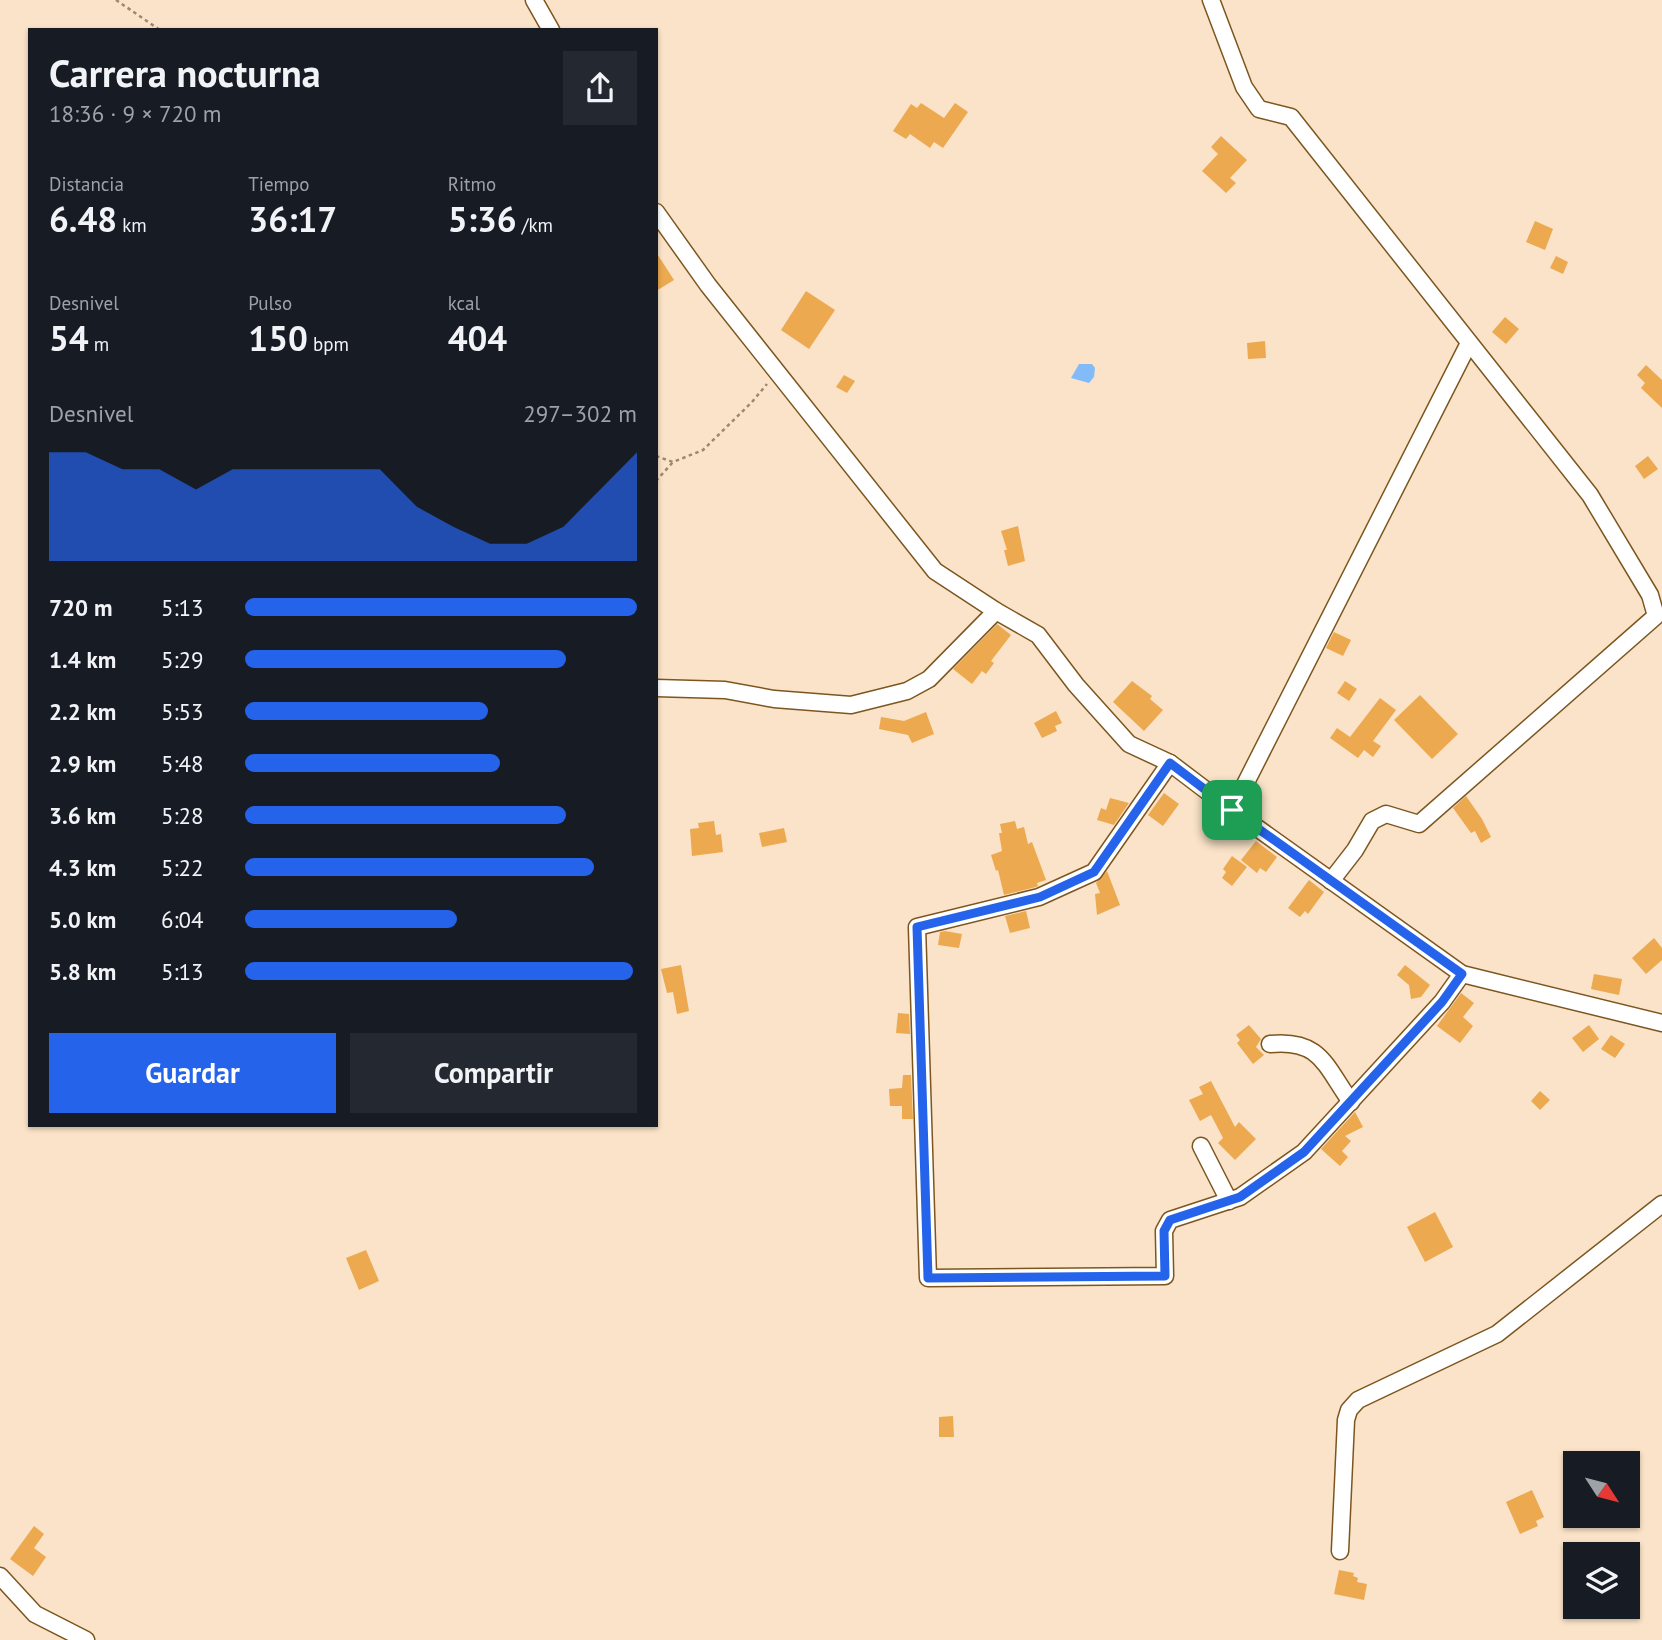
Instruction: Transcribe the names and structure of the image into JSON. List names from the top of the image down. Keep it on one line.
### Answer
{"north":"bottom right","page":{"heading":["Carrera nocturna","18:36 · 9 × 720 m"],"stats":[["Distancia","6.48 km"],["Tiempo","36:17"],["Ritmo","5:36 /km"],["Desnivel","54 m"],["Pulso","150 bpm"],["kcal","404"]],"chart":["Desnivel","297–302 m"],"list":[{"name":"720 m","note":"5:13"},{"name":"1.4 km","note":"5:29"},{"name":"2.2 km","note":"5:53"},{"name":"2.9 km","note":"5:48"},{"name":"3.6 km","note":"5:28"},{"name":"4.3 km","note":"5:22"},{"name":"5.0 km","note":"6:04"},{"name":"5.8 km","note":"5:13"}],"buttons":["Guardar","Compartir"]}}
